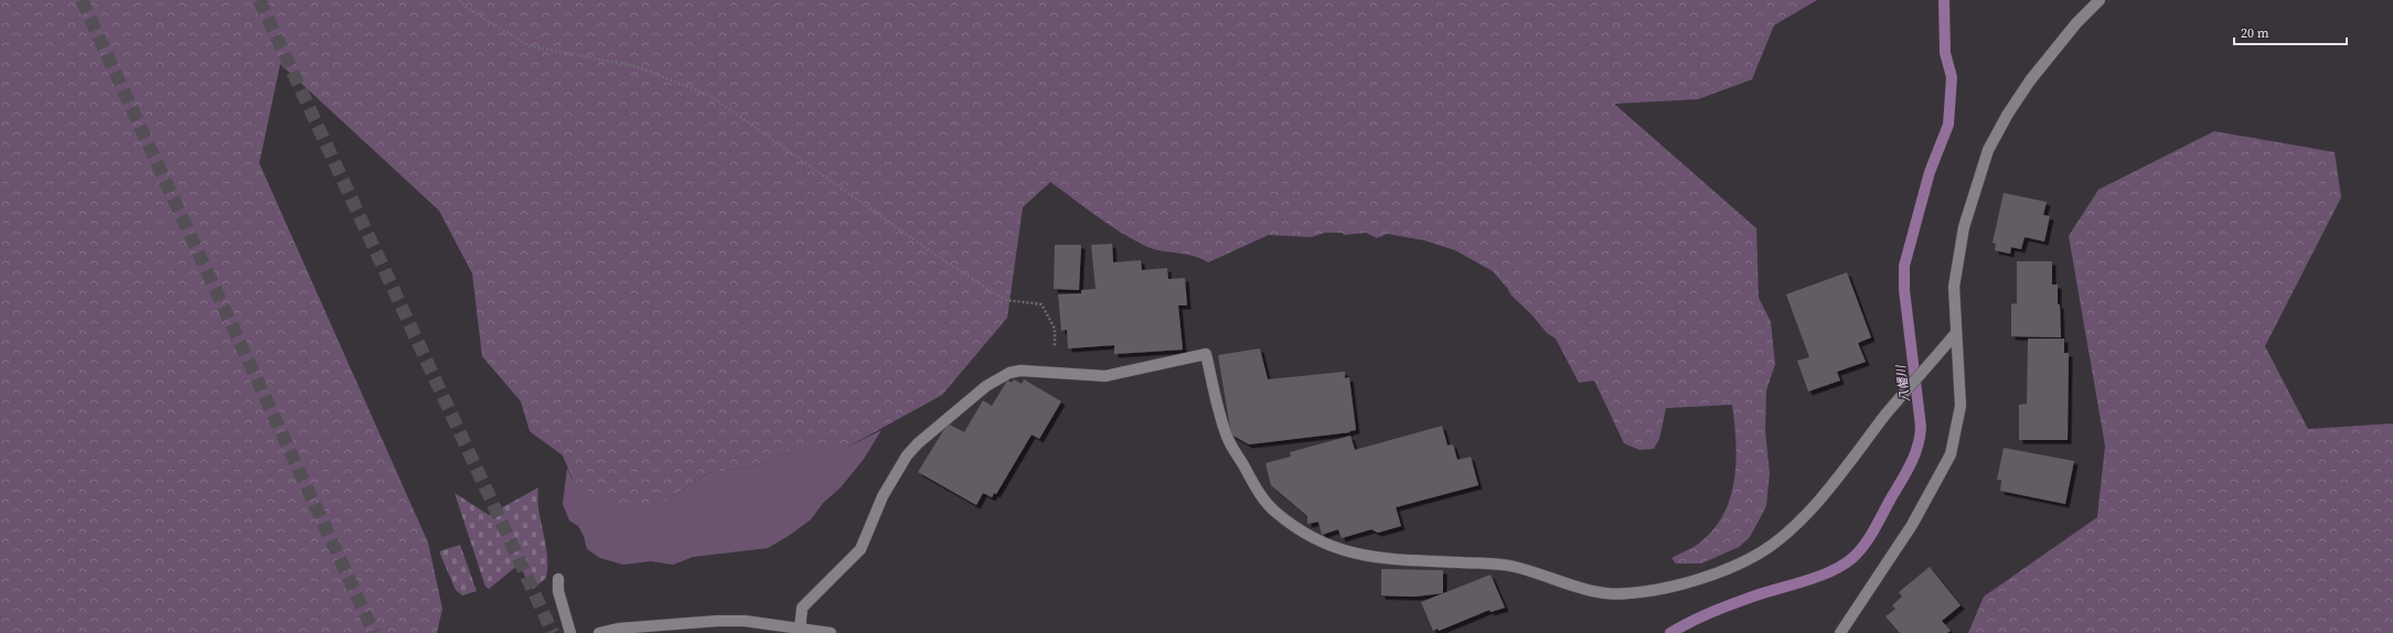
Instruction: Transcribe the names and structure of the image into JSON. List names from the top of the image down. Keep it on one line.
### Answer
{"water":["八幡川"],"scale_bar":"20 m"}
